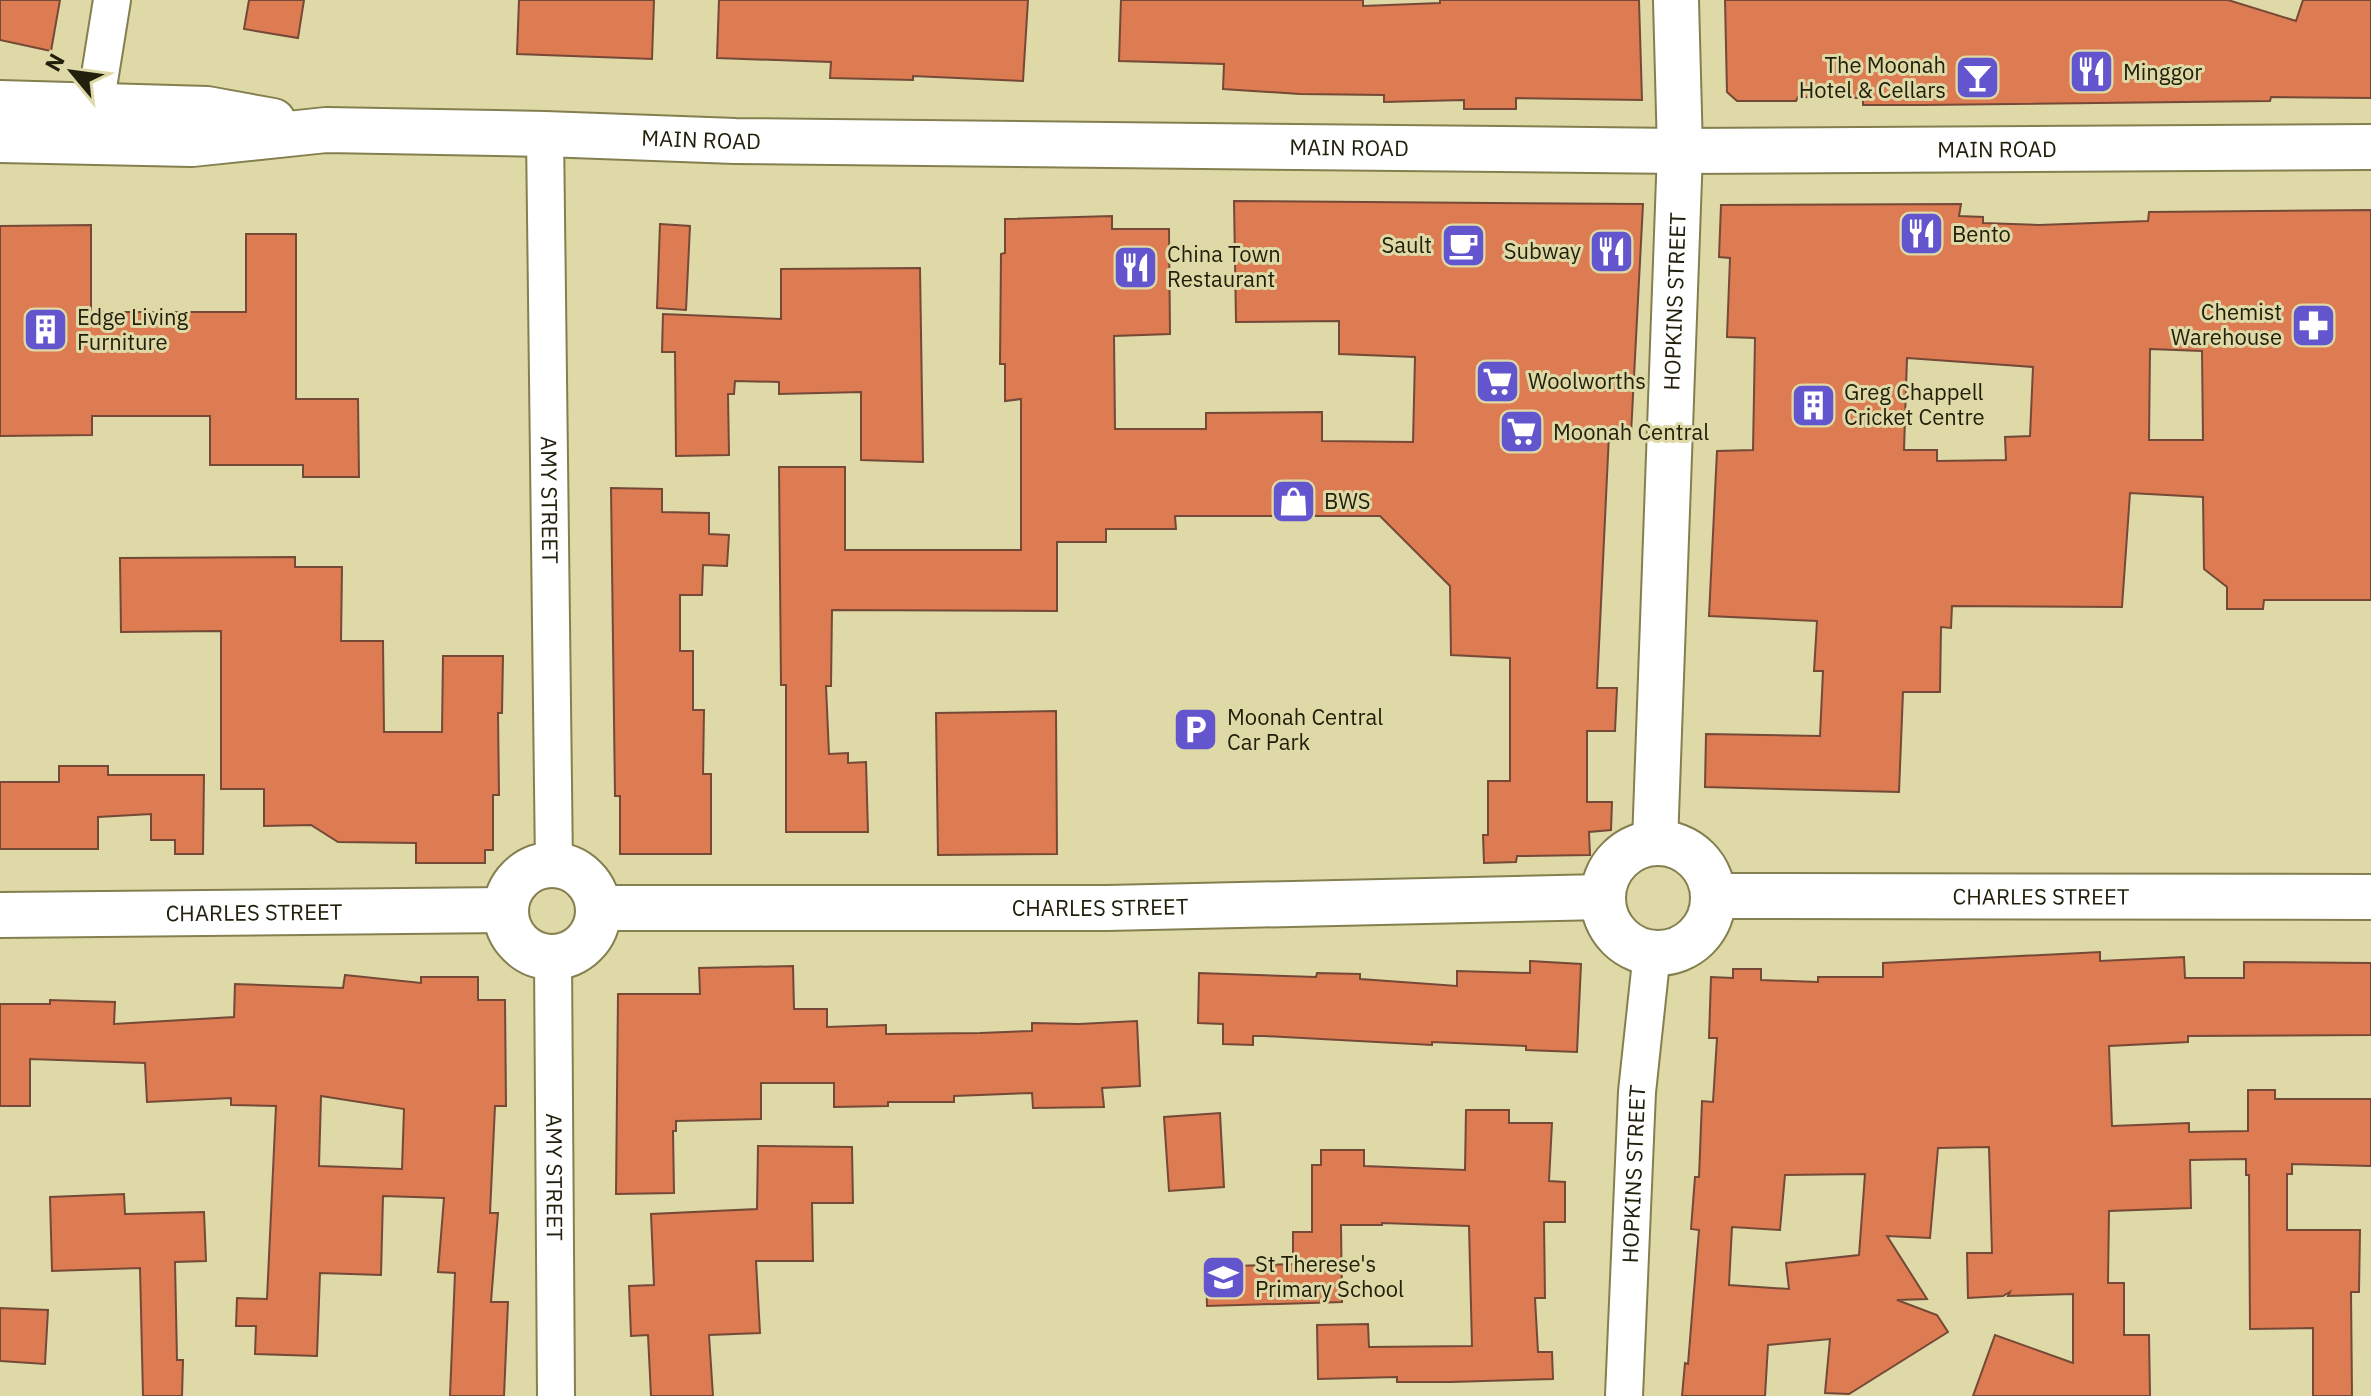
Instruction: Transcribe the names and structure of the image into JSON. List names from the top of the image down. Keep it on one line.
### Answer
{"streets":{"street":["MAIN ROAD","HOPKINS STREET","AMY STREET","CHARLES STREET"]},"crossings":[["MAIN ROAD","HOPKINS STREET"],["MAIN ROAD","AMY STREET"],["HOPKINS STREET","CHARLES STREET"],["AMY STREET","CHARLES STREET"]],"places":{"restaurant":["Minggor","Bento","Subway","China Town Restaurant"],"bar":["The Moonah Hotel & Cellars"],"cafe":["Sault"],"pharmacy":["Chemist Warehouse"],"building":["Edge Living Furniture","Greg Chappell Cricket Centre"],"supermarket":["Woolworths","Moonah Central"],"shop":["BWS"],"parking":["Moonah Central Car Park"],"school or university":["St Therese's Primary School"]},"north":"top left"}
